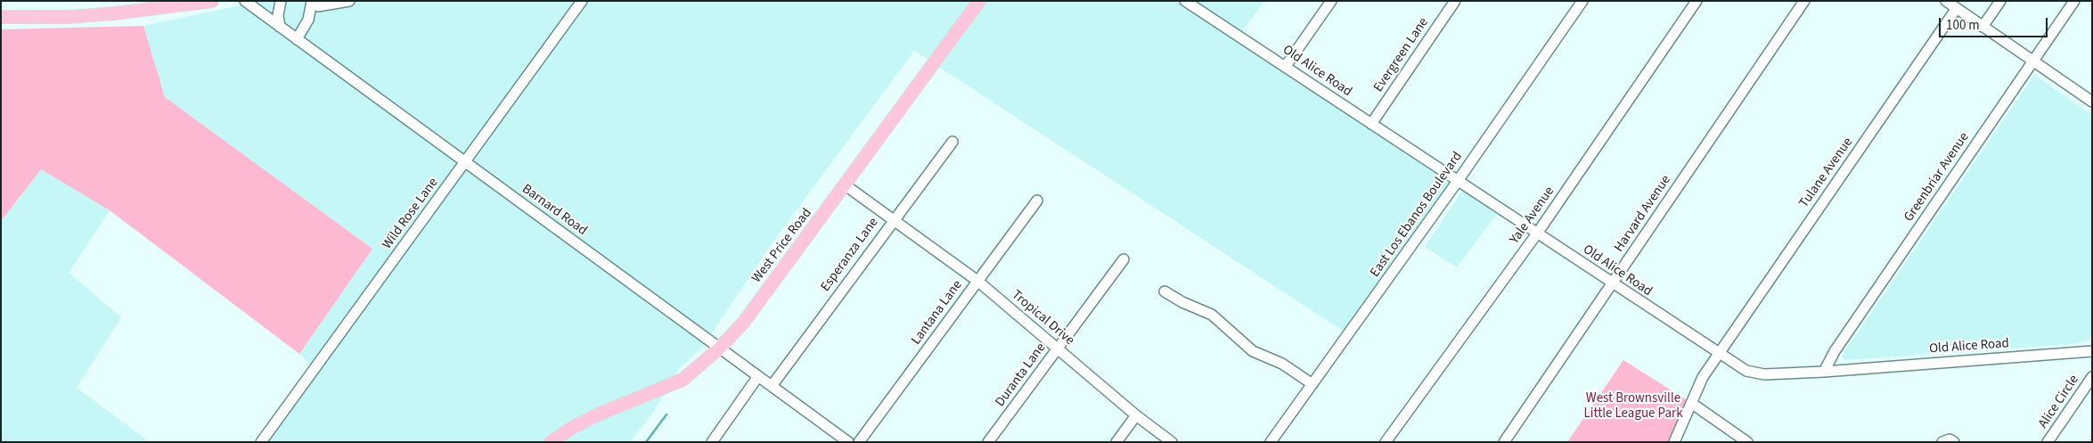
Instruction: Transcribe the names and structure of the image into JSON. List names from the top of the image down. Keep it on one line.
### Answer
{"streets":{"main road":["West Price Road"],"street":["Evergreen Lane","Old Alice Road","Tulane Avenue","Greenbriar Avenue","Barnard Road","Wild Rose Lane","Harvard Avenue","East Los Ebanos Boulevard","Yale Avenue","Esperanza Lane","Lantana Lane","Tropical Drive","Duranta Lane","Alice Circle"]},"crossings":[["Evergreen Lane","Old Alice Road"],["Old Alice Road","Tulane Avenue"],["Old Alice Road","Greenbriar Avenue"],["Old Alice Road","Harvard Avenue"],["Old Alice Road","East Los Ebanos Boulevard"],["Old Alice Road","Yale Avenue"],["Barnard Road","Wild Rose Lane"],["Barnard Road","West Price Road"],["Barnard Road","Esperanza Lane"],["West Price Road","Tropical Drive"],["Esperanza Lane","Tropical Drive"],["Lantana Lane","Tropical Drive"],["Tropical Drive","Duranta Lane"]],"parks":["West Brownsville Little League Park"],"scale_bar":"100 m"}
